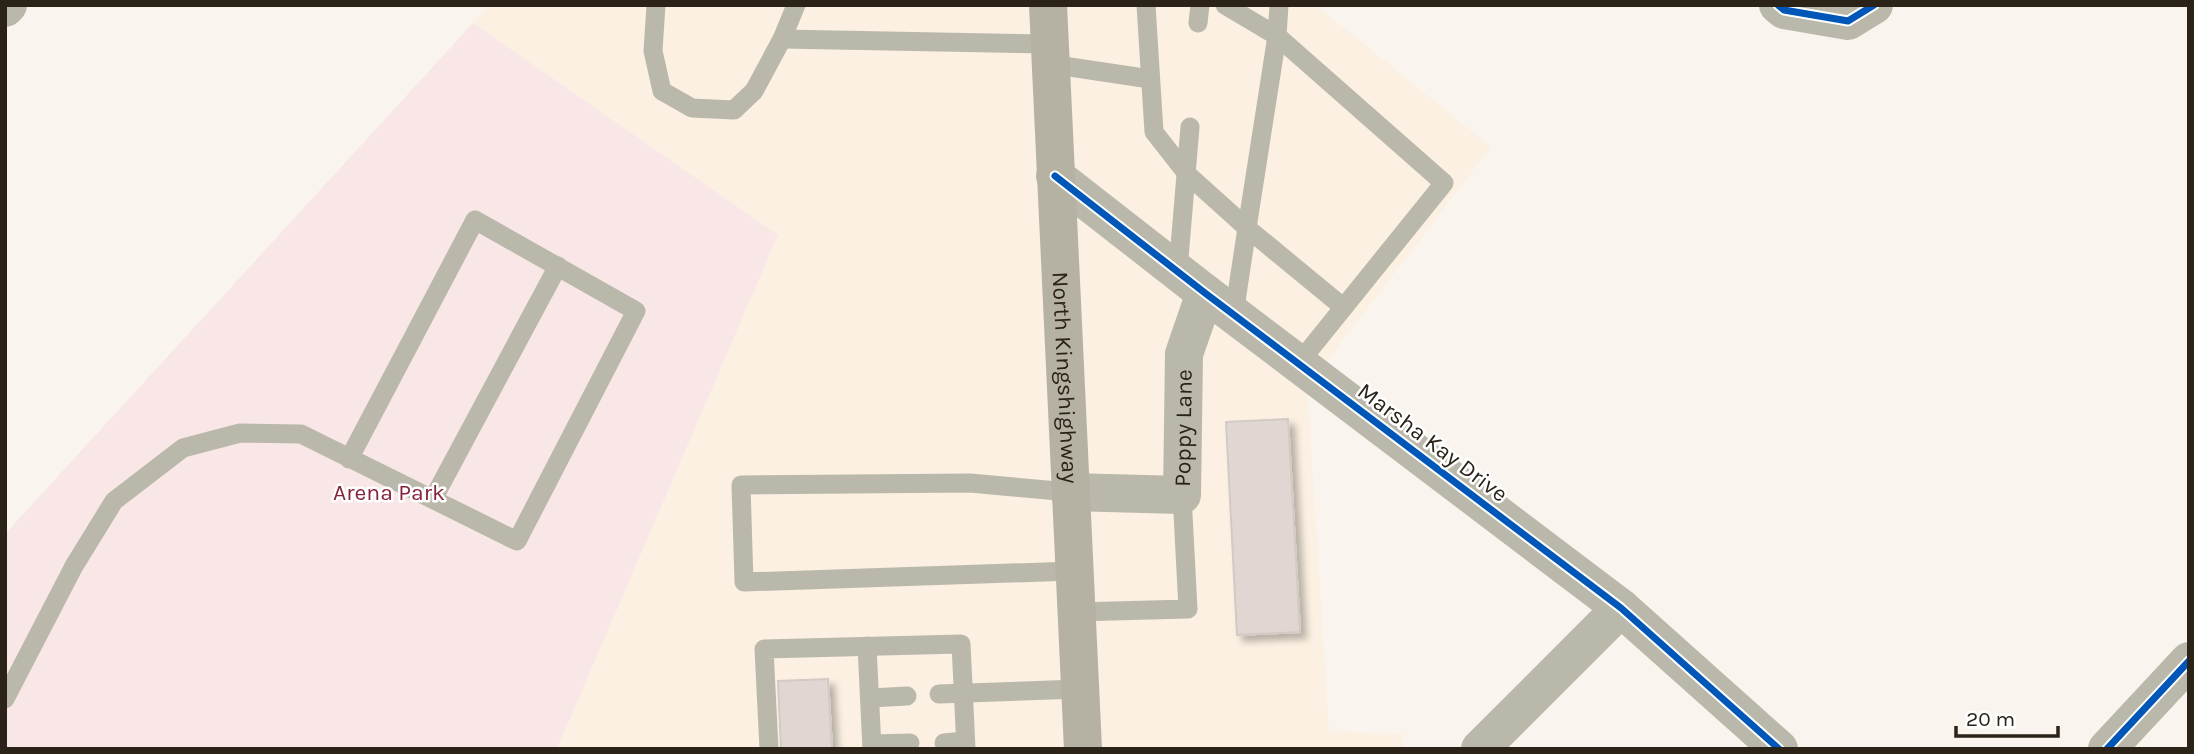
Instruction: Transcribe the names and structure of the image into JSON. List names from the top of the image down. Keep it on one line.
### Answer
{"streets":{"main road":["North Kingshighway"],"street":["Poppy Lane","Marsha Kay Drive"]},"crossings":[["North Kingshighway","Poppy Lane"],["North Kingshighway","Marsha Kay Drive"],["Poppy Lane","Marsha Kay Drive"]],"parks":["Arena Park"],"scale_bar":"20 m"}
